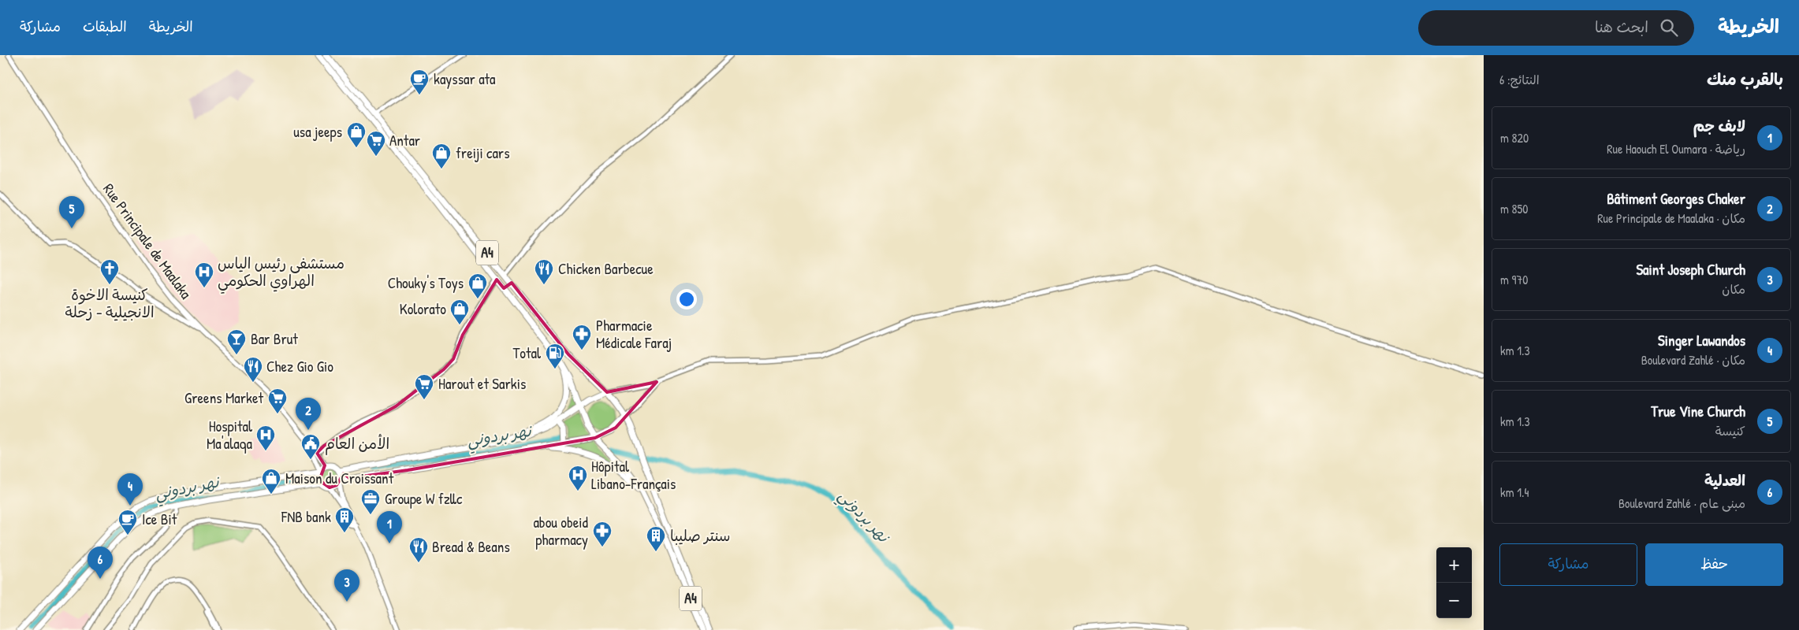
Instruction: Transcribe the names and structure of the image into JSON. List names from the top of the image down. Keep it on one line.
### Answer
{"streets":{"highway":["A4"],"main road":["Rue Principale de Maalaka"]},"water":["نهر بردوني"],"places":{"cafe":["kayssar ata","Ice Bit"],"shop":["usa jeeps","freiji cars","Chouky's Toys","Kolorato","Maison du Croissant"],"supermarket":["Antar","Harout et Sarkis","Greens Market"],"church":["كنيسة الاخوة الانجيلية - زحلة"],"restaurant":["Chicken Barbecue","Chez Gio Gio","Bread & Beans"],"hospital":["مستشفى رئيس الياس الهراوي الحكومي","Hospital Ma'alaqa","Hôpital Libano-Français"],"pharmacy":["Pharmacie Médicale Faraj","abou obeid pharmacy"],"bar":["Bar Brut"],"fuel station":["Total"],"public building":["الأمن العام"],"office":["Groupe W fzllc"],"building":["FNB bank","سنتر صليبا"]},"page":{"header":"الخريطة","search":"ابحث هنا","nav":["الخريطة","الطبقات","مشاركة"],"heading":["بالقرب منك","النتائج: 6"],"list":[{"mark":"1","name":"لابف جم","note":"رياضة · Rue Haouch El Oumara","value":"820 m"},{"mark":"2","name":"Bâtiment Georges Chaker","note":"مكان · Rue Principale de Maalaka","value":"850 m"},{"mark":"3","name":"Saint Joseph Church","note":"مكان","value":"970 m"},{"mark":"4","name":"Singer Lawandos","note":"مكان · Boulevard Zahlé","value":"1.3 km"},{"mark":"5","name":"True Vine Church","note":"كنيسة","value":"1.3 km"},{"mark":"6","name":"العدلية","note":"مبنى عام · Boulevard Zahlé","value":"1.4 km"}],"pins":["5","2","4","1","6","3"],"buttons":["حفظ","مشاركة"],"map_buttons":["+","−"]}}
